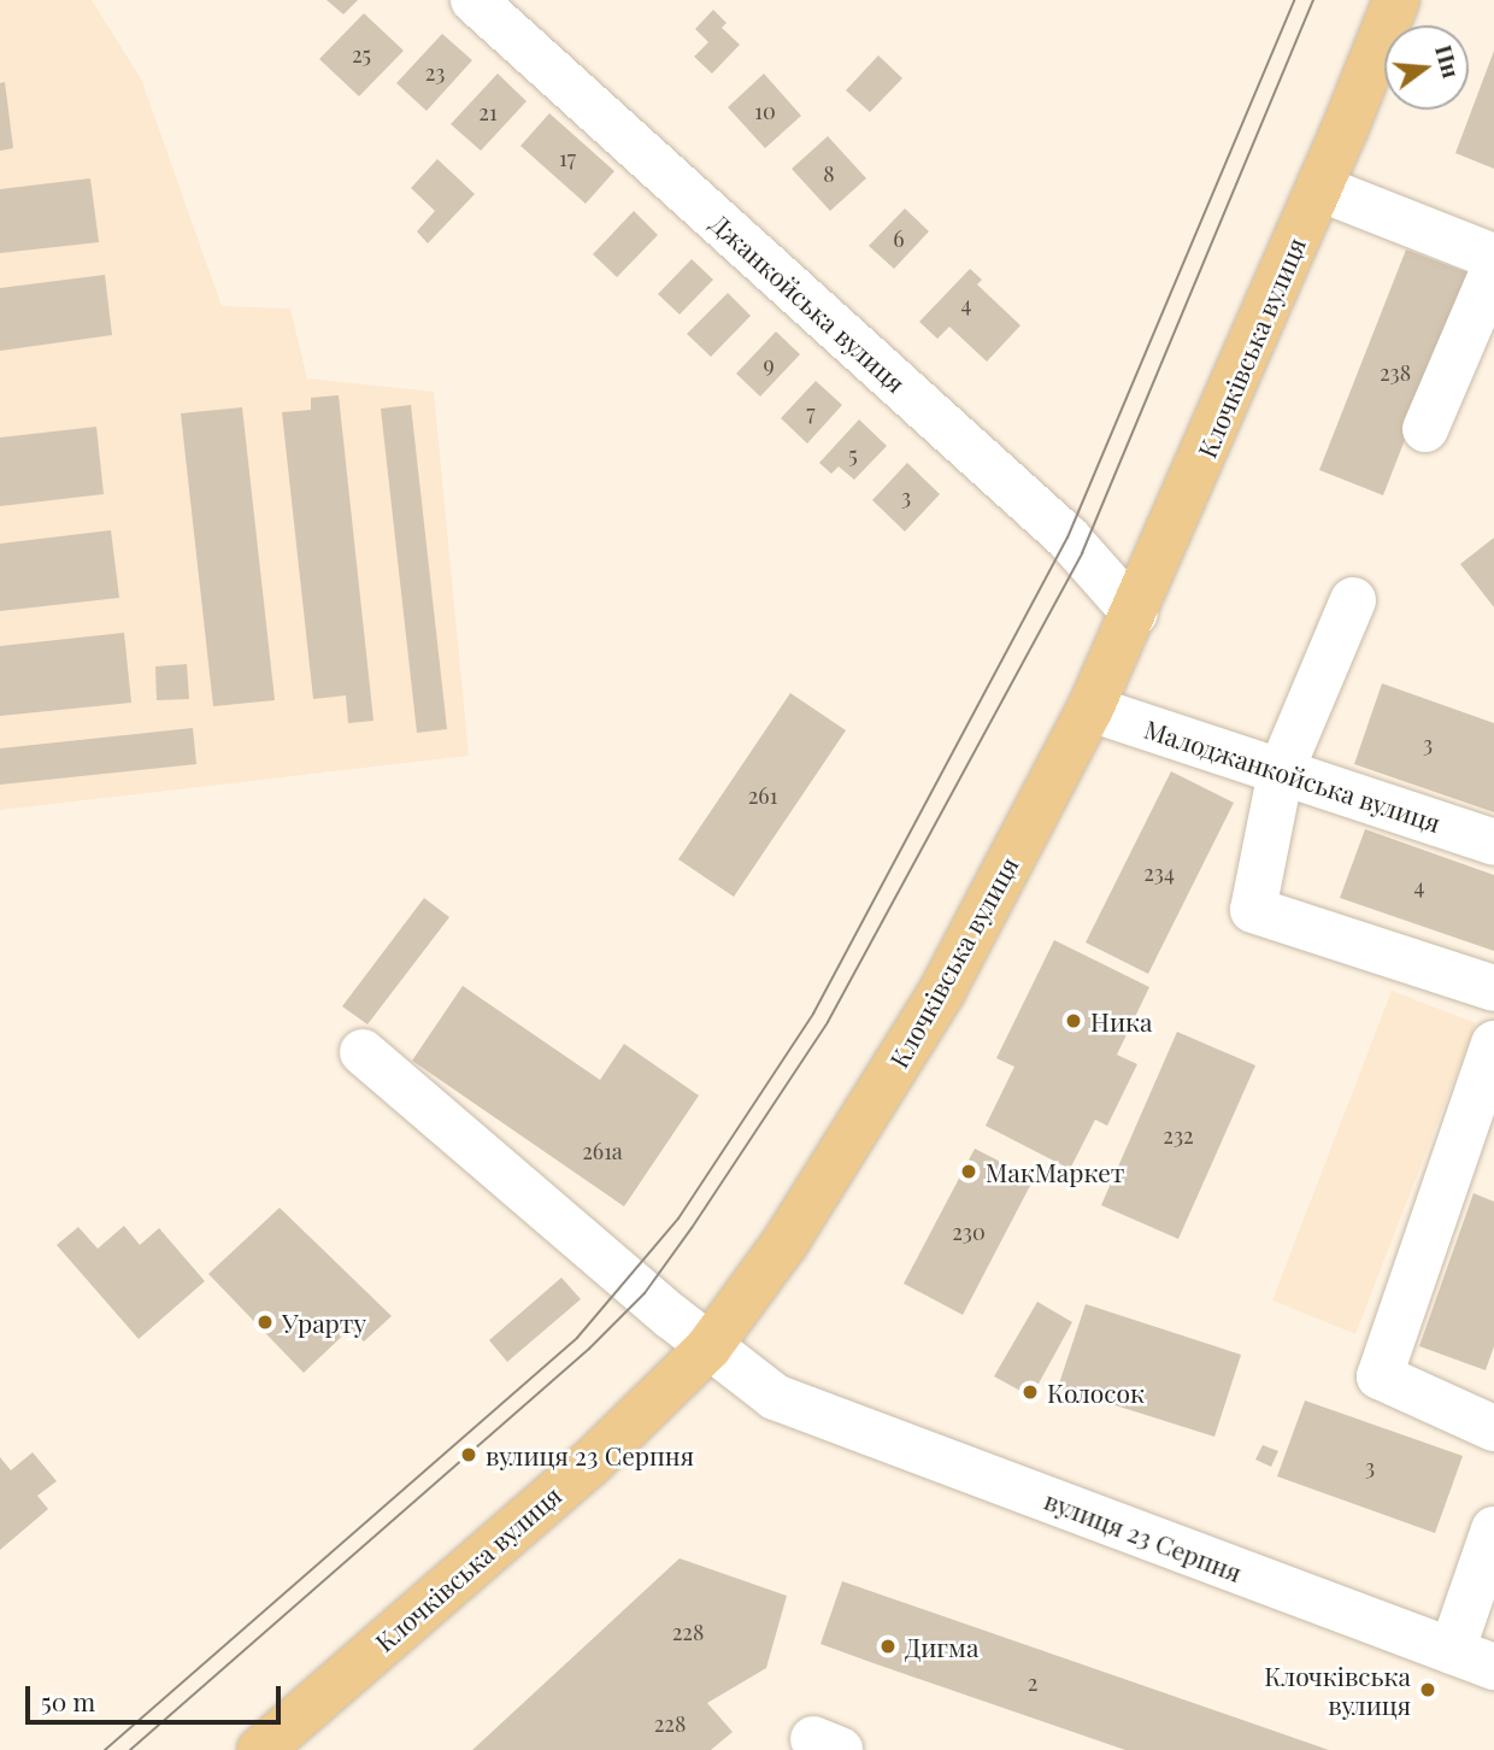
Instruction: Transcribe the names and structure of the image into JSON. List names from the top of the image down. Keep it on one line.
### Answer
{"streets":{"main road":["Клочківська вулиця"],"street":["Джанкойська вулиця","Малоджанкойська вулиця","вулиця 23 Серпня"]},"crossings":[["Джанкойська вулиця","Клочківська вулиця"],["Клочківська вулиця","Малоджанкойська вулиця"],["Клочківська вулиця","вулиця 23 Серпня"]],"places":["Ника","МакМаркет","Урарту","Колосок","вулиця 23 Серпня","Дигма","Клочківська вулиця"],"house_numbers":["25","23","10","21","17","8","6","4","9","238","7","5","3","3","261","234","4","232","261а","230","3","228","2","228"],"scale_bar":"50 m","north":"right"}
